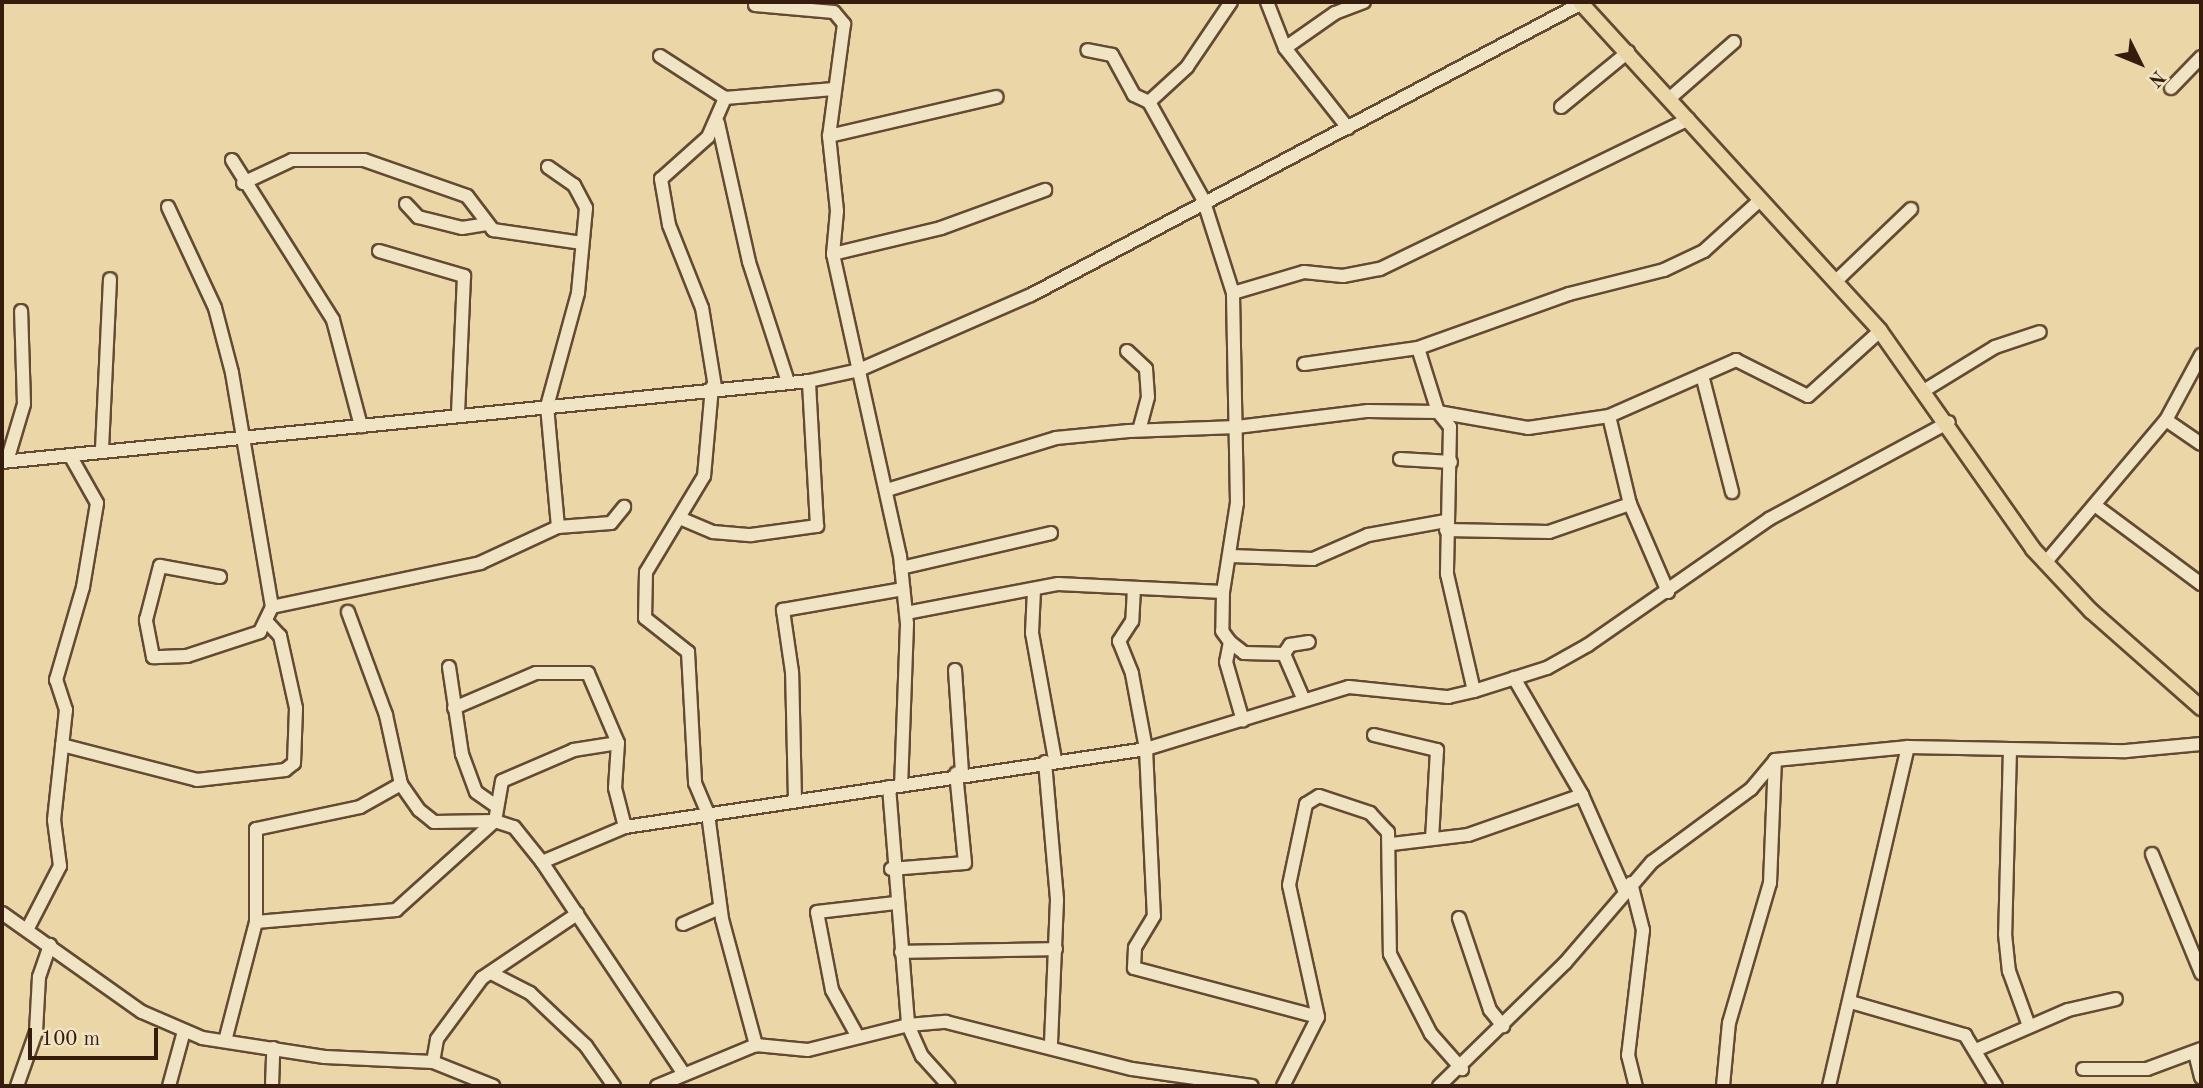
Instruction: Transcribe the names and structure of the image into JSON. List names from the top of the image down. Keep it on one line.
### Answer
{"scale_bar":"100 m","north":"bottom right"}
